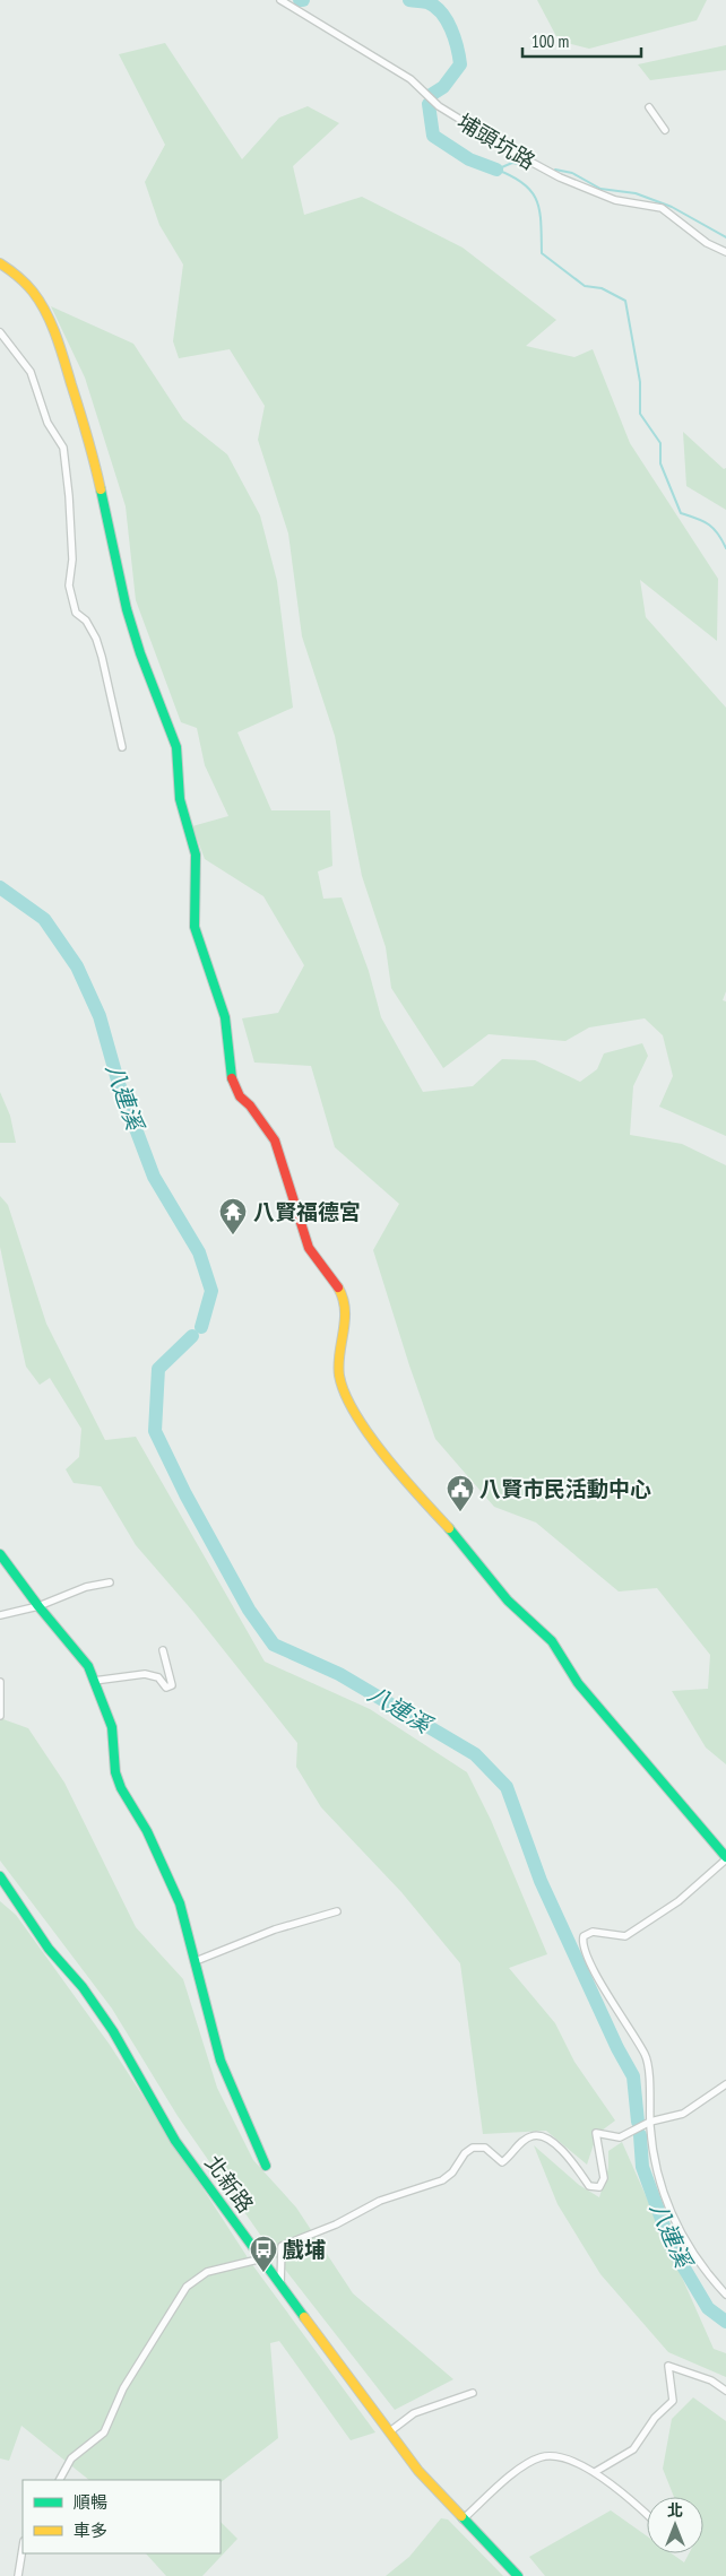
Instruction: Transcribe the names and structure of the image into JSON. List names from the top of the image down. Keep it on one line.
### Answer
{"streets":{"street":["埔頭坑路","北新路"]},"water":["八連溪"],"places":{"temple":["八賢福德宮"],"public building":["八賢市民活動中心"],"bus stop":["戲埔"]},"legend":["順暢","車多"],"scale_bar":"100 m","north":"top"}
